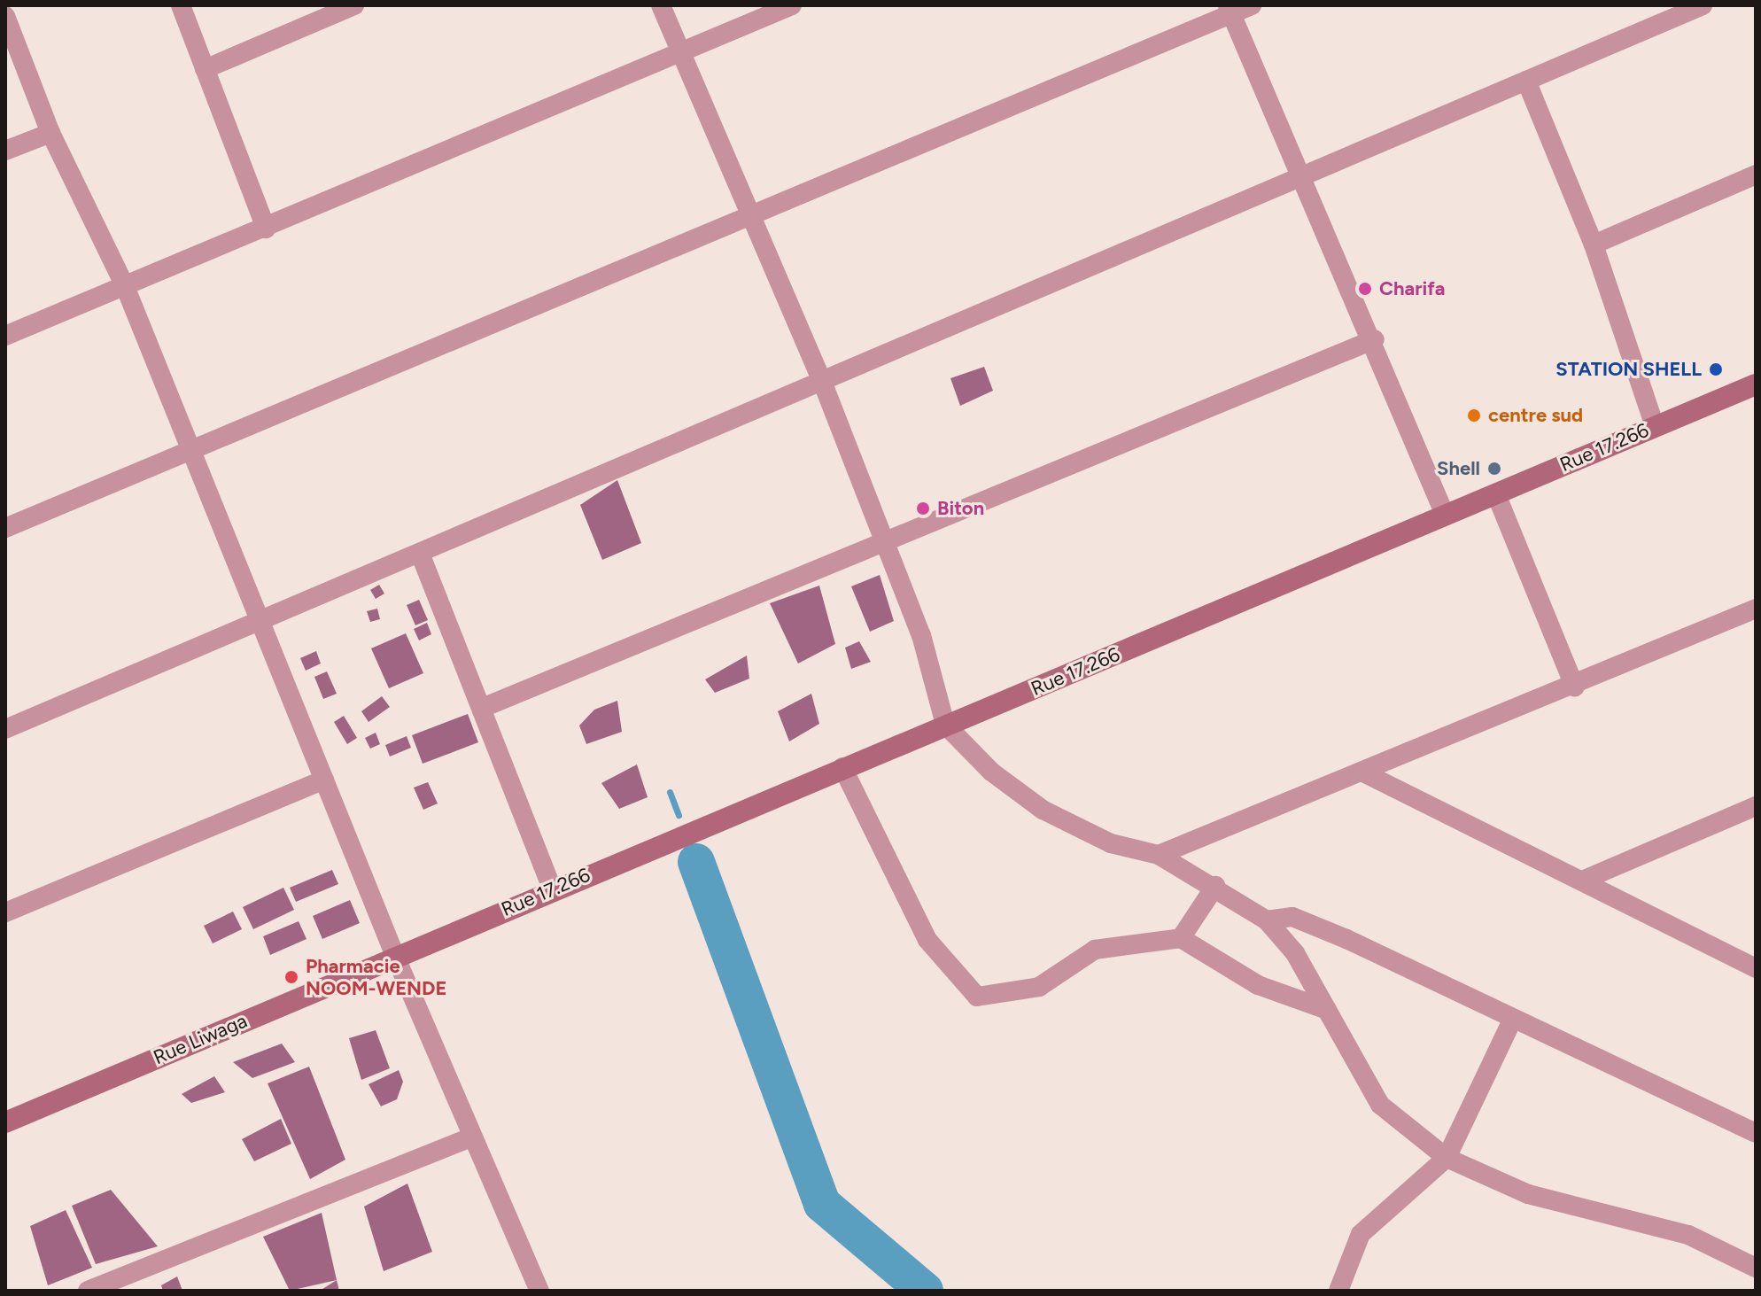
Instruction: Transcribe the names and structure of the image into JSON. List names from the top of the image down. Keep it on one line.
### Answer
{"streets":{"main road":["Rue 17.266","Rue Liwaga"]},"crossings":[["Rue 17.266","Rue Liwaga"]],"places":["Charifa","STATION SHELL","centre sud","Shell","Biton","Pharmacie NOOM-WENDE"]}
